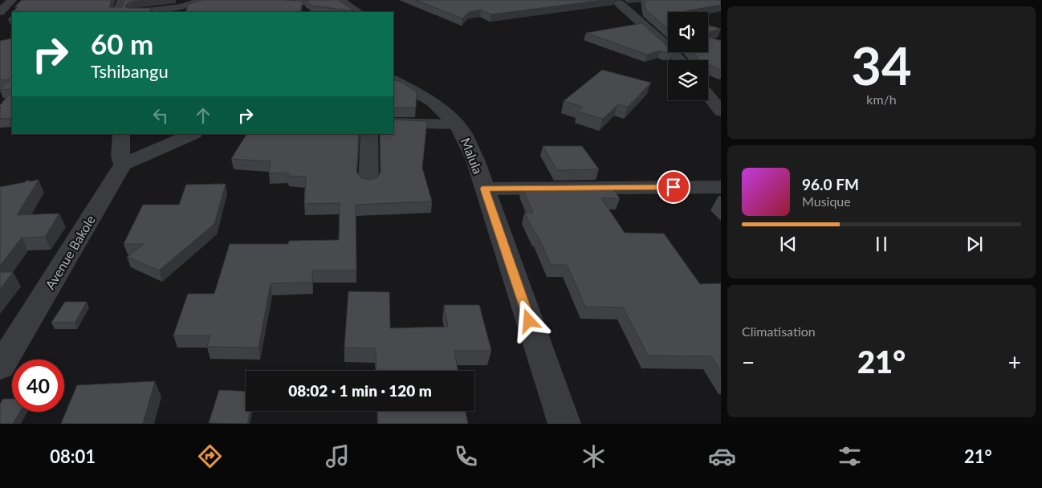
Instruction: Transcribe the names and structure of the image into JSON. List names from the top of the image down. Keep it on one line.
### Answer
{"streets":{"street":["Malula","Avenue Bakole"]},"page":{"tile":[["34","km/h"],"Climatisation"],"turn":["60 m","Tshibangu"],"song":["96.0 FM","Musique"],"heat":["−","21°","+"],"limit":"40","trip":"08:02 · 1 min · 120 m","tabs":["08:01","21°"]}}
